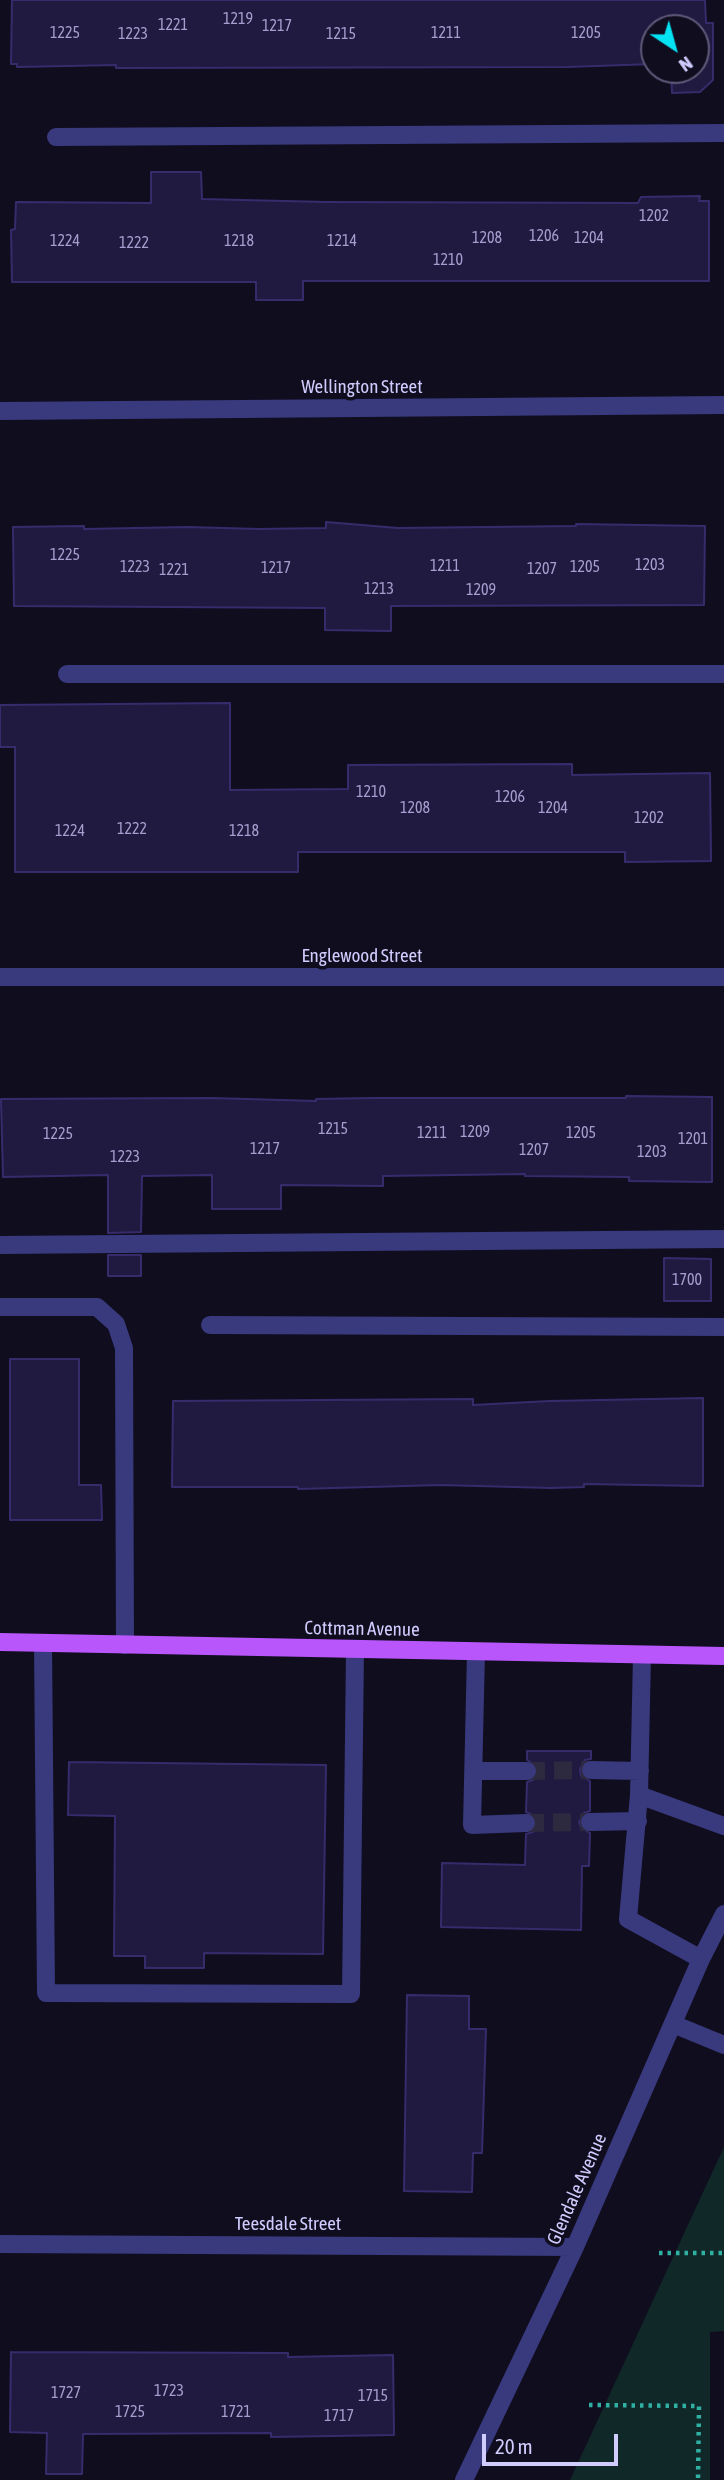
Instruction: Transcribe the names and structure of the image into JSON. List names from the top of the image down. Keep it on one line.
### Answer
{"streets":{"main road":["Cottman Avenue"],"street":["Wellington Street","Englewood Street","Glendale Avenue","Teesdale Street"]},"crossings":[["Glendale Avenue","Teesdale Street"]],"house_numbers":["1219","1221","1217","1225","1211","1205","1223","1215","1202","1206","1208","1204","1224","1218","1214","1222","1210","1225","1203","1211","1223","1205","1217","1207","1221","1213","1209","1210","1206","1208","1204","1202","1222","1224","1218","1215","1209","1211","1205","1225","1201","1217","1207","1203","1223","1700","1723","1727","1715","1725","1721","1717"],"scale_bar":"20 m","north":"bottom right"}
